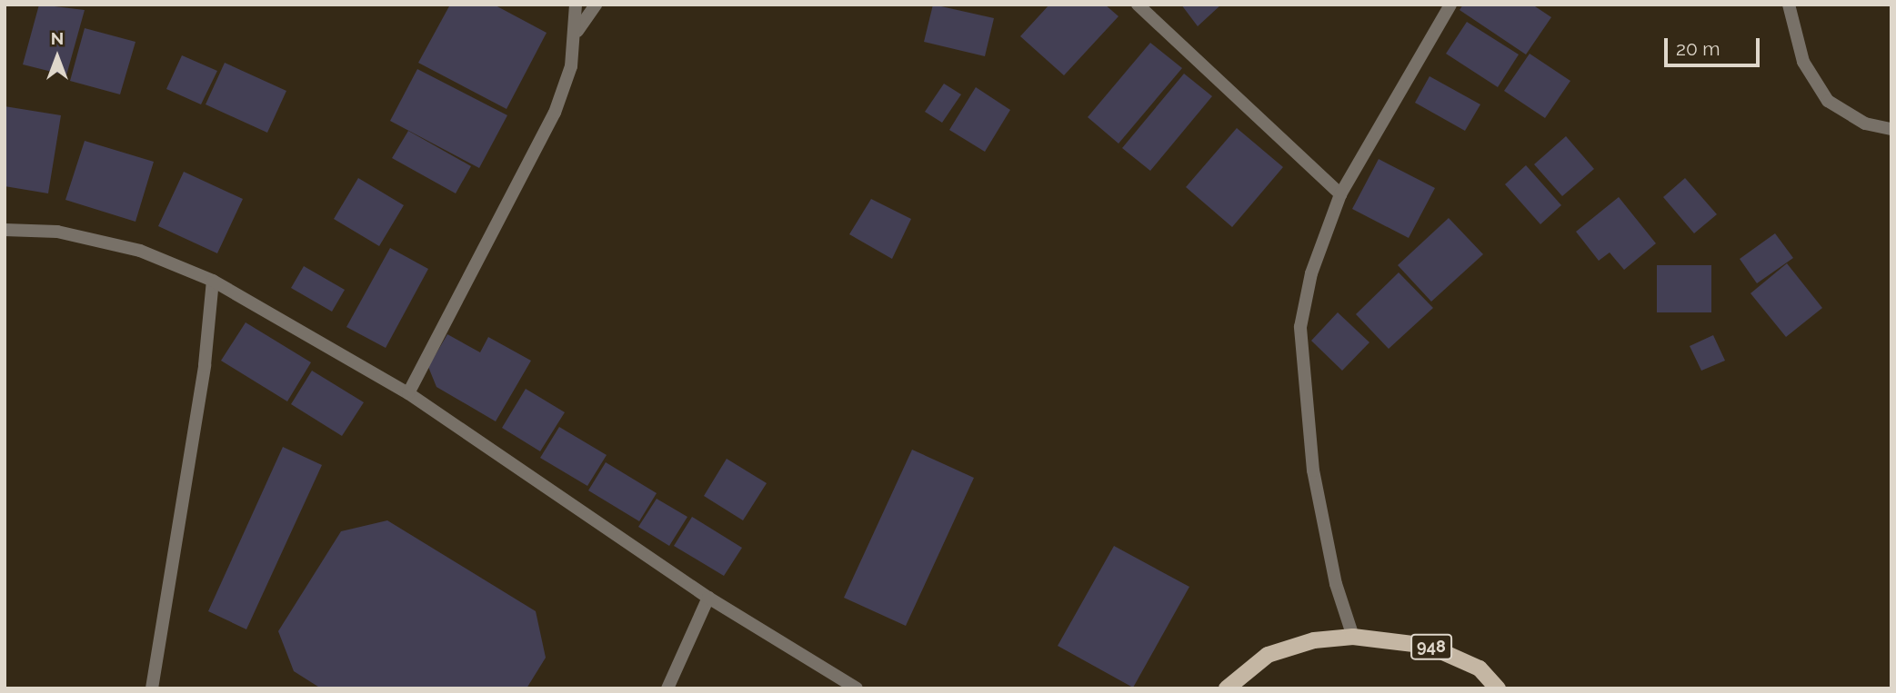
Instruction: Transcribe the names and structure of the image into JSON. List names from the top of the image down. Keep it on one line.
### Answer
{"streets":{"main road":["948"]},"scale_bar":"20 m","north":"top"}
